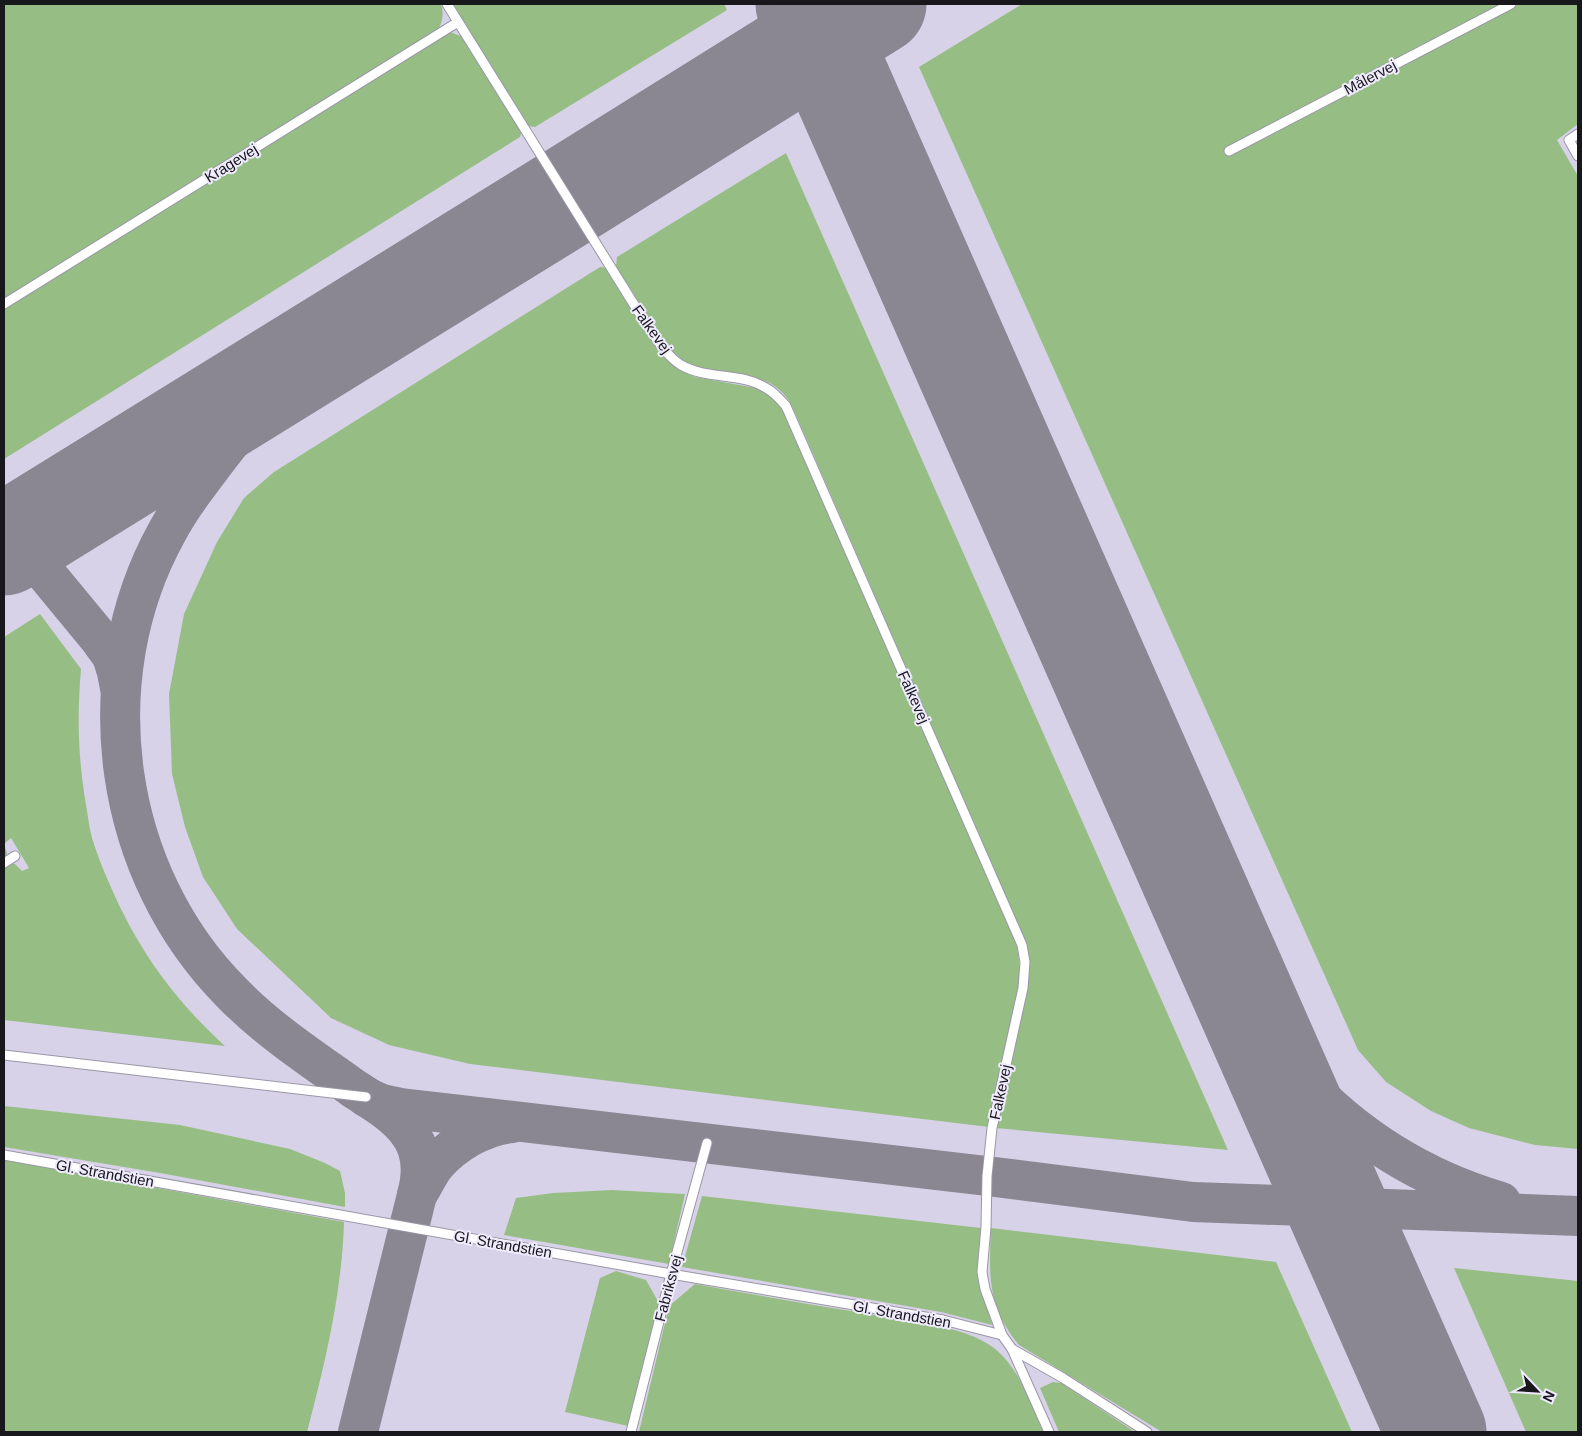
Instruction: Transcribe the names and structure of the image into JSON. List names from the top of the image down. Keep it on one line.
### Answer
{"streets":{"lane":["Målervej","Kragevej","Falkevej","Gl. Strandstien","Fabriksvej"]},"crossings":[["Kragevej","Falkevej"],["Falkevej","Gl. Strandstien"],["Gl. Strandstien","Fabriksvej"]],"north":"bottom right"}
